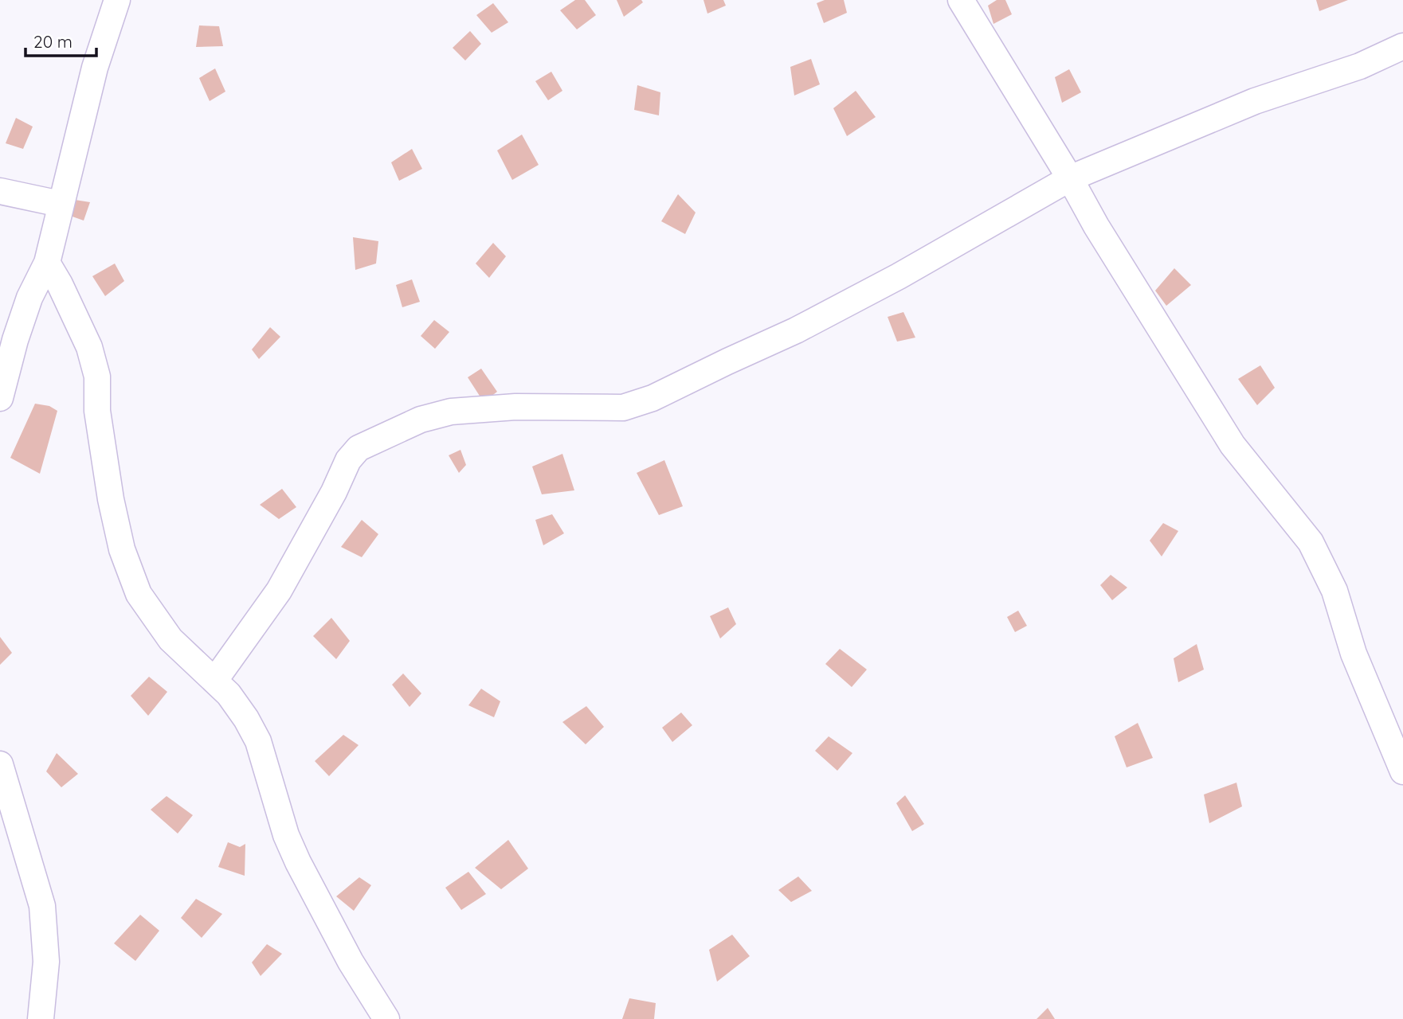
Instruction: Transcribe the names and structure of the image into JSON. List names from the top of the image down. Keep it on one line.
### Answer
{"scale_bar":"20 m"}
